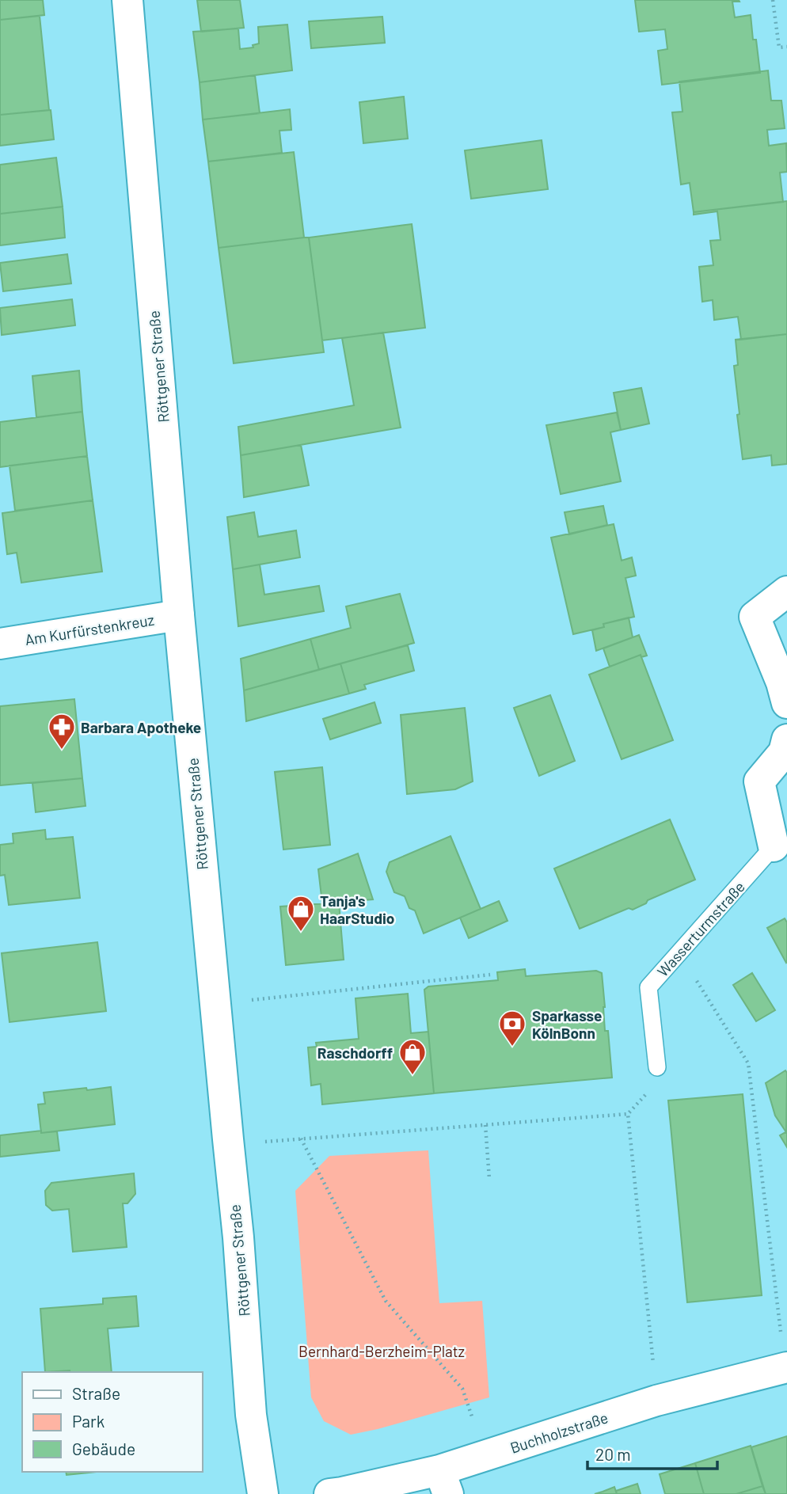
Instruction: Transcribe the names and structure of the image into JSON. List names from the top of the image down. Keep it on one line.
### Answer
{"streets":{"street":["Röttgener Straße","Am Kurfürstenkreuz","Buchholzstraße"],"lane":["Wasserturmstraße"]},"crossings":[["Röttgener Straße","Am Kurfürstenkreuz"]],"parks":["Bernhard-Berzheim-Platz"],"places":{"pharmacy":["Barbara Apotheke"],"shop":["Tanja's HaarStudio","Raschdorff"],"bank":["Sparkasse KölnBonn"]},"legend":["Straße","Park","Gebäude"],"scale_bar":"20 m"}
